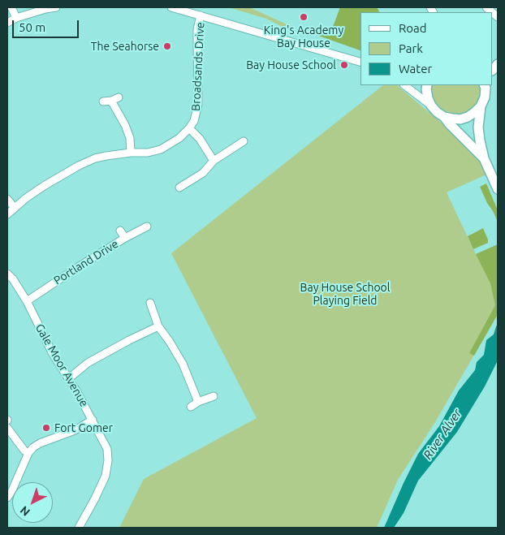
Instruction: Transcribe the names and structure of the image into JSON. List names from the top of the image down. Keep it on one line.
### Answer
{"streets":{"street":["Broadsands Drive","Portland Drive","Gale Moor Avenue"]},"crossings":[["Portland Drive","Gale Moor Avenue"]],"water":["River Alver"],"parks":["Bay House School Playing Field"],"places":["King's Academy Bay House","The Seahorse","Bay House School","Fort Gomer"],"legend":["Road","Park","Water"],"scale_bar":"50 m","north":"bottom left"}
